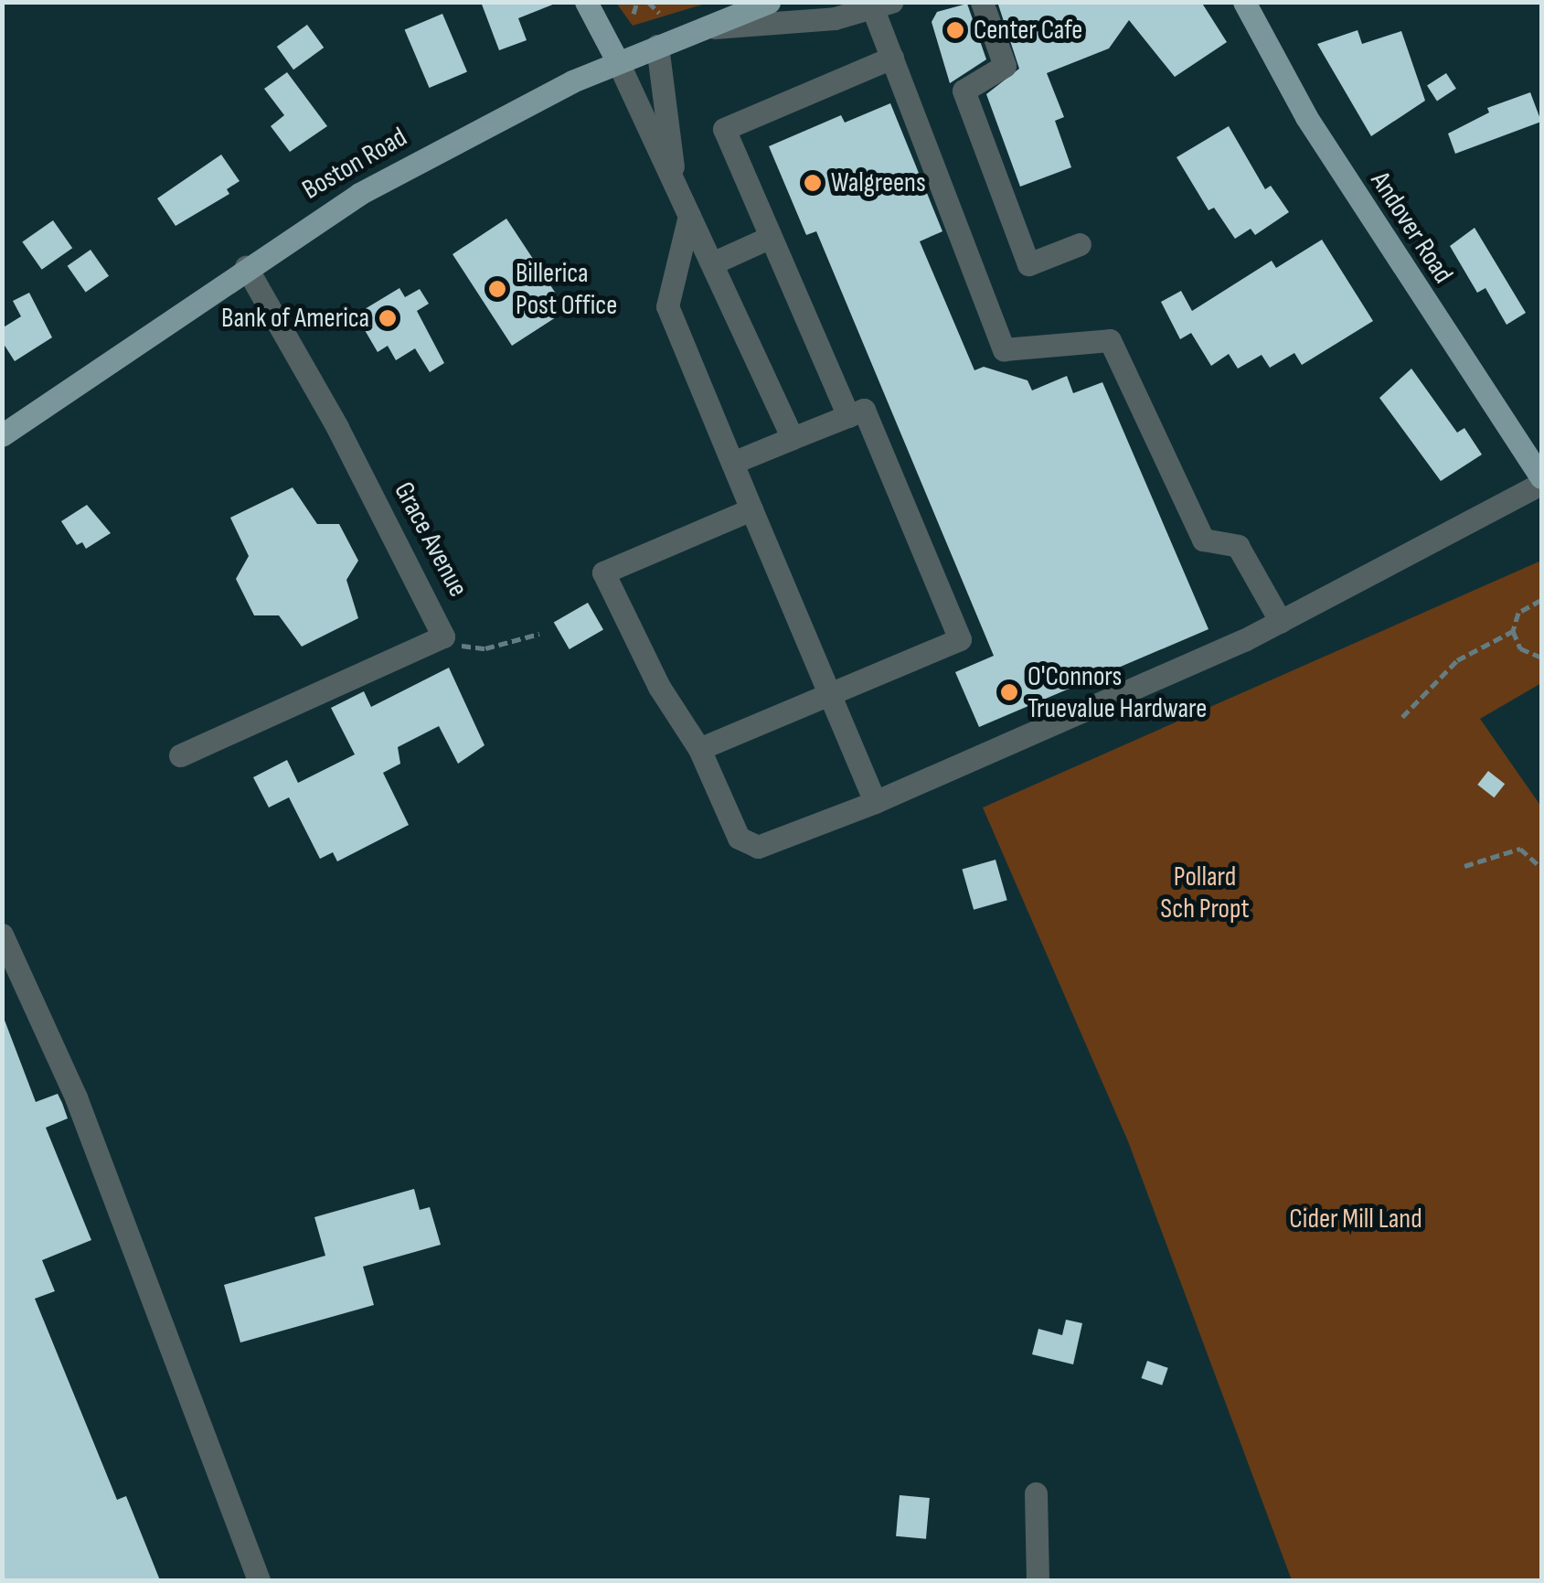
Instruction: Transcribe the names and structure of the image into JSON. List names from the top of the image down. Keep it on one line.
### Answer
{"streets":{"main road":["Boston Road","Andover Road"],"street":["Grace Avenue"]},"crossings":[["Boston Road","Grace Avenue"]],"parks":["Pollard Sch Propt","Cider Mill Land"],"places":["Center Cafe","Walgreens","Billerica Post Office","Bank of America","O'Connors Truevalue Hardware"]}
